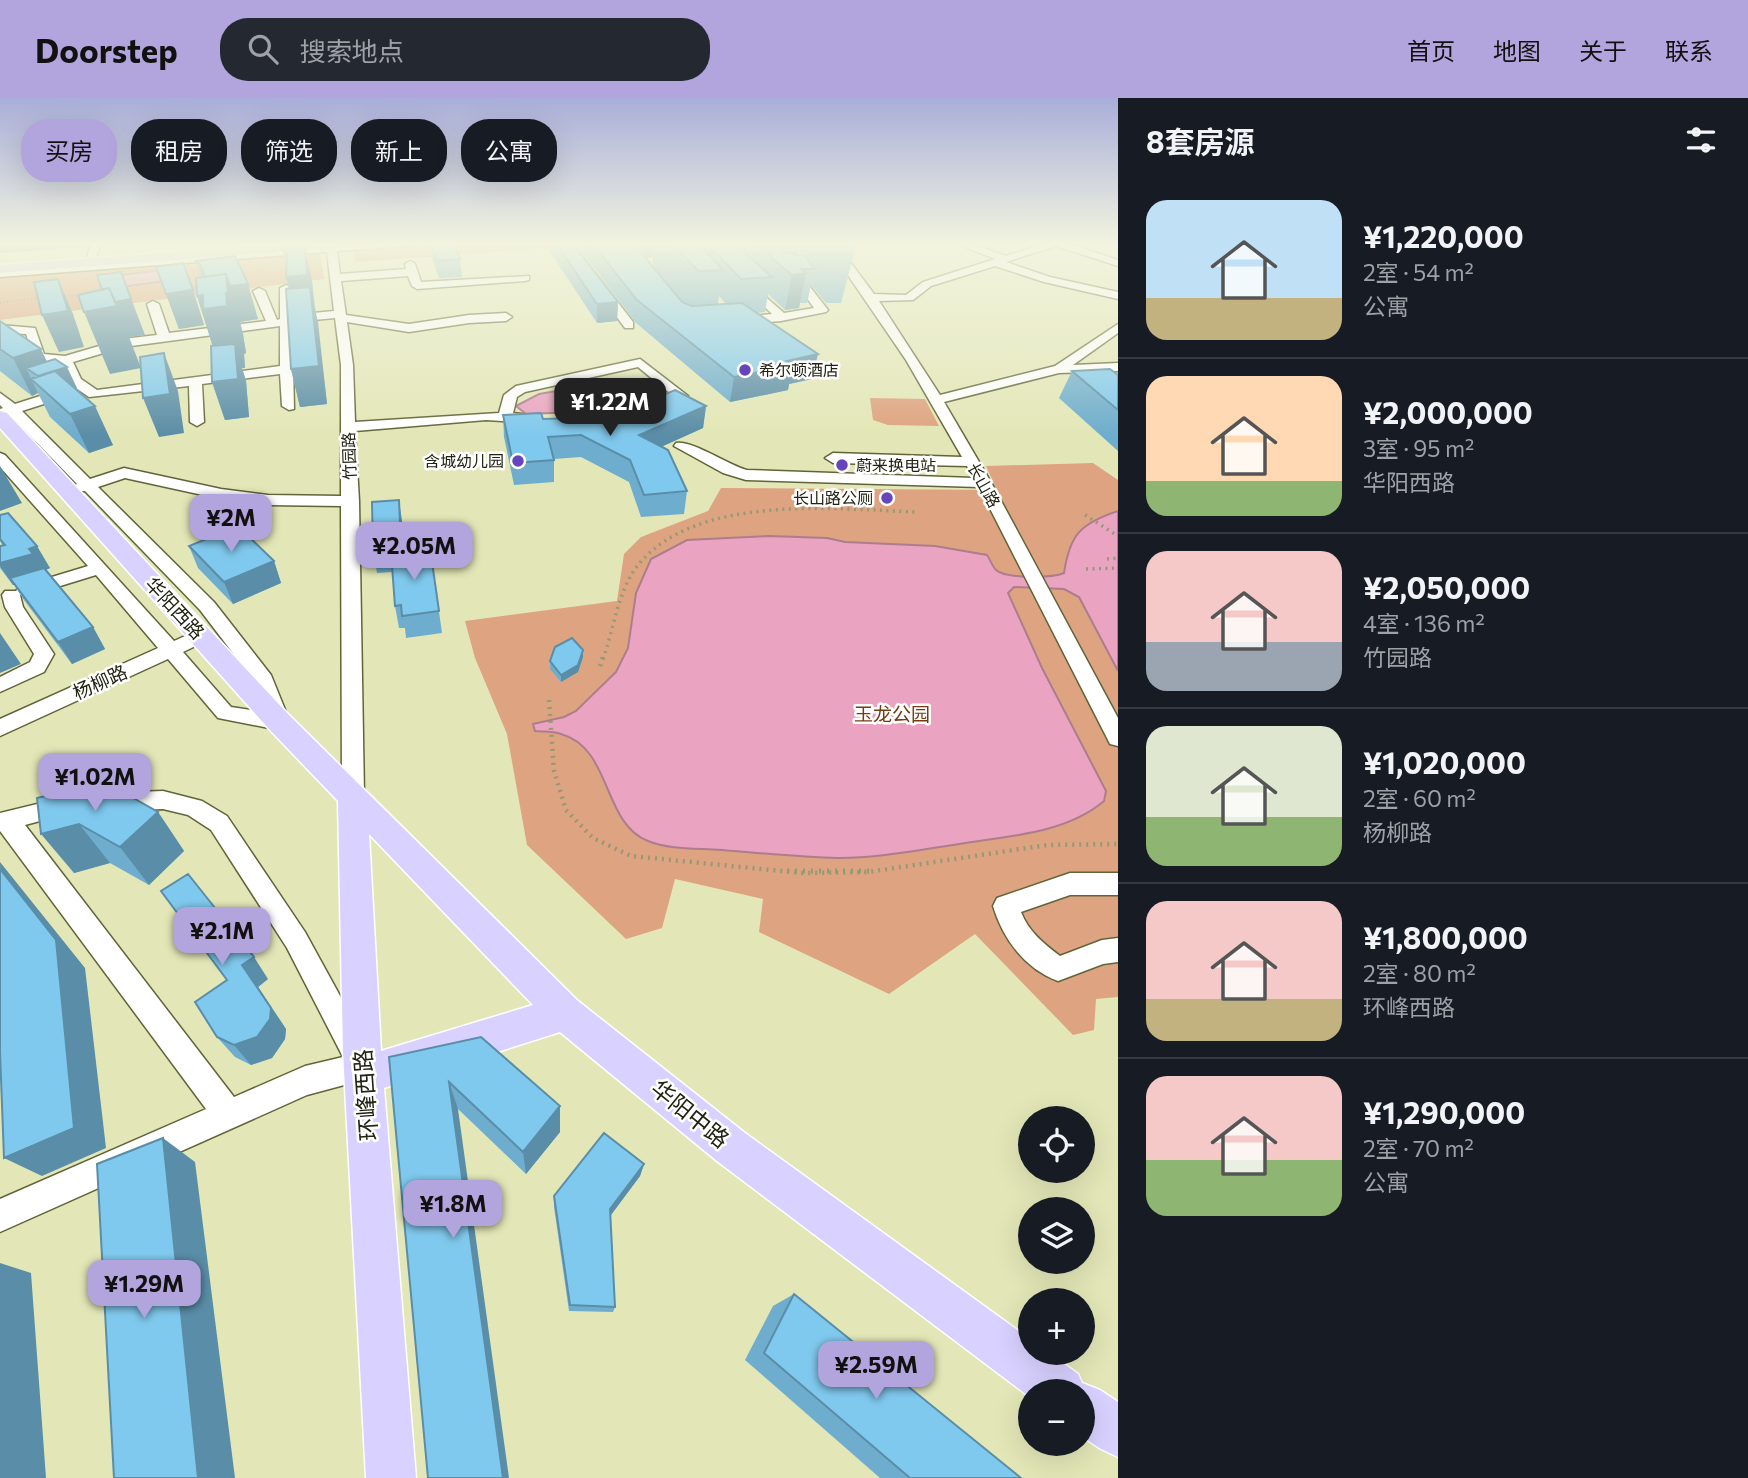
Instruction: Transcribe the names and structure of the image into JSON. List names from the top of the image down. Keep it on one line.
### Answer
{"streets":{"main road":["华阳西路","环峰西路","华阳中路"],"street":["竹园路","长山路","杨柳路"]},"crossings":[["竹园路","华阳西路"],["竹园路","环峰西路"],["竹园路","华阳中路"],["华阳西路","杨柳路"],["华阳西路","环峰西路"],["华阳西路","华阳中路"],["环峰西路","华阳中路"]],"parks":["玉龙公园"],"places":["希尔顿酒店","含城幼儿园","蔚来换电站","长山路公厕"],"page":{"header":"Doorstep","search":"搜索地点","nav":["首页","地图","关于","联系"],"heading":"8套房源","chip":["买房","租房","筛选","新上","公寓"],"list":[{"name":"¥1,220,000","note":"2室 · 54 m² · 公寓"},{"name":"¥2,000,000","note":"3室 · 95 m² · 华阳西路"},{"name":"¥2,050,000","note":"4室 · 136 m² · 竹园路"},{"name":"¥1,020,000","note":"2室 · 60 m² · 杨柳路"},{"name":"¥1,800,000","note":"2室 · 80 m² · 环峰西路"},{"name":"¥1,290,000","note":"2室 · 70 m² · 公寓"}],"price":["¥1.22M","¥2M","¥2.05M","¥1.02M","¥2.1M","¥1.8M","¥1.29M","¥2.59M"],"map_buttons":["+","−"]}}
